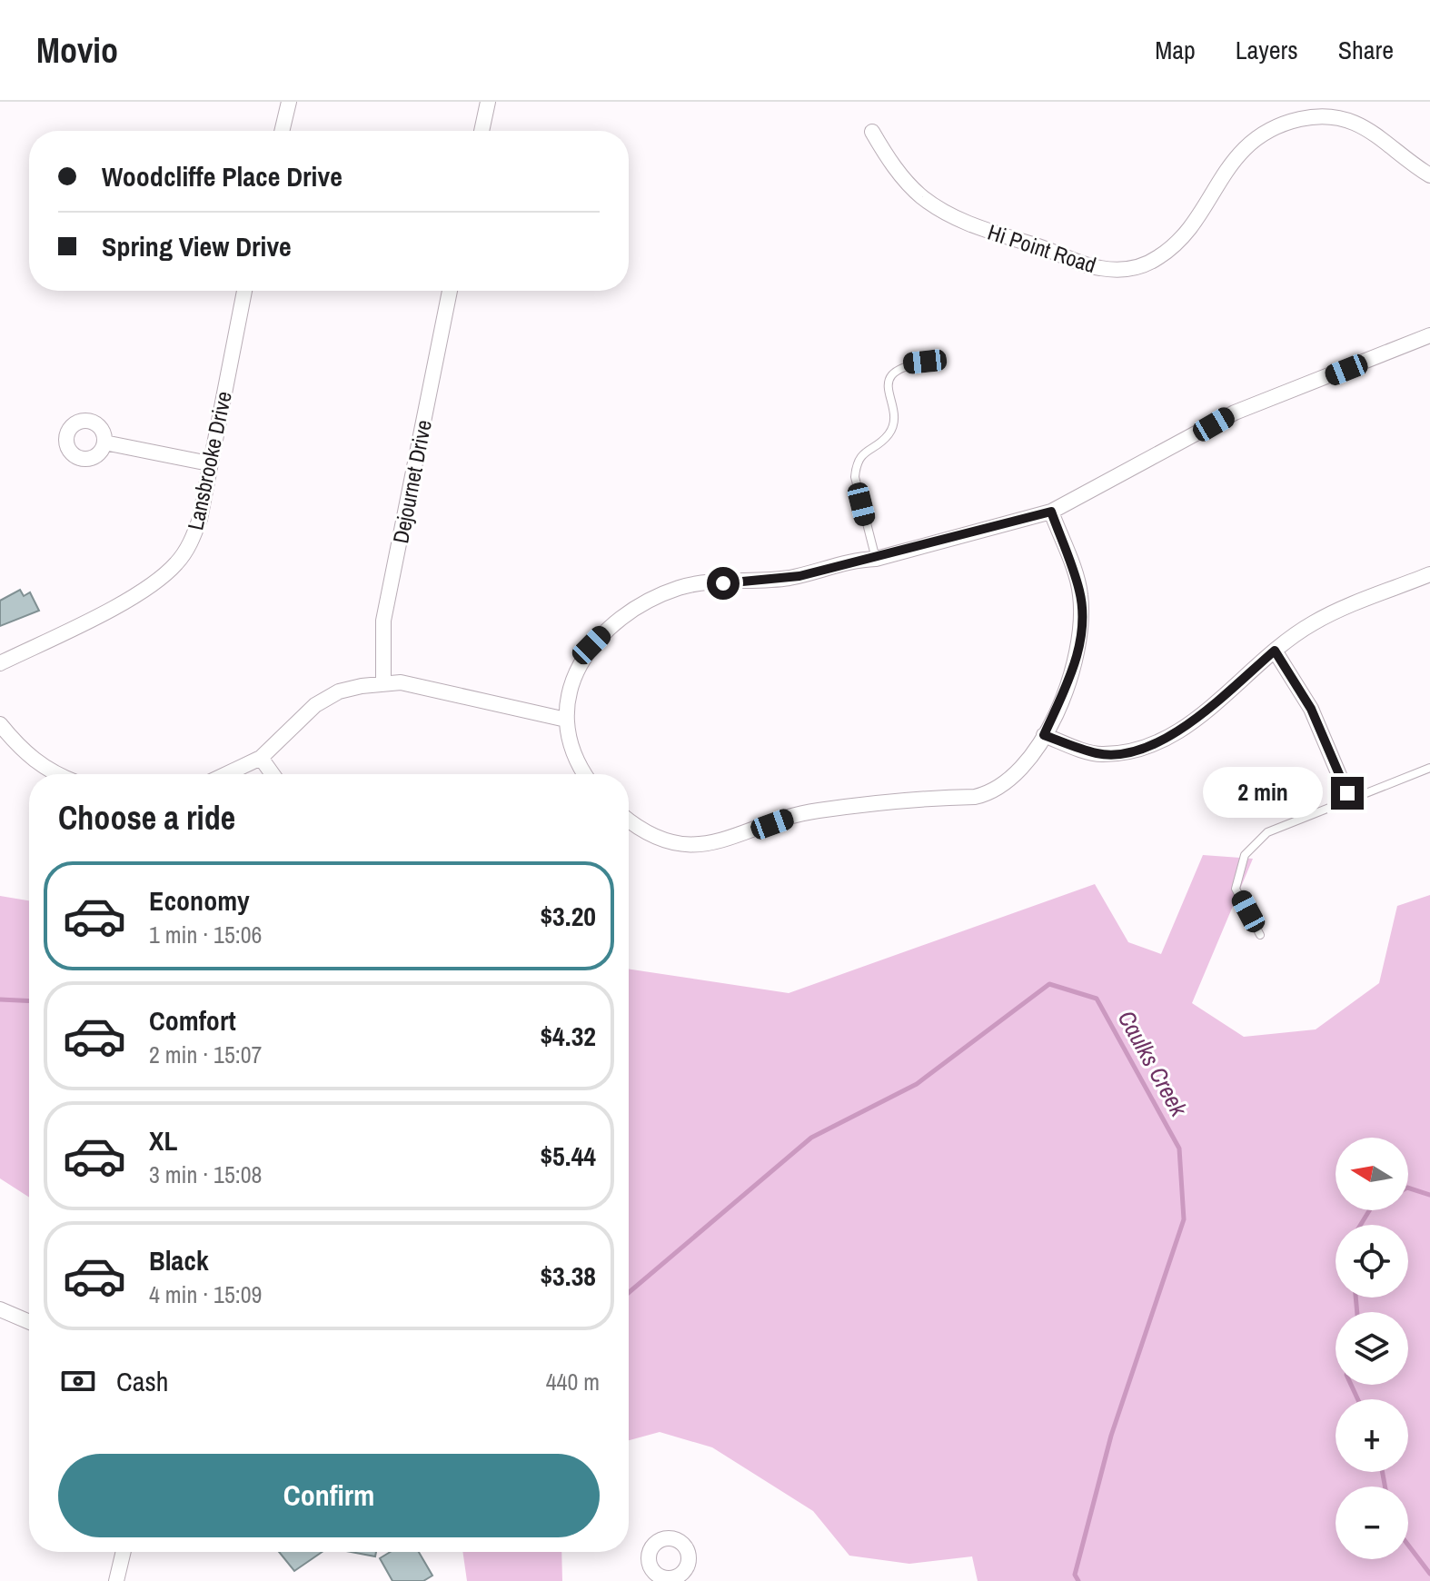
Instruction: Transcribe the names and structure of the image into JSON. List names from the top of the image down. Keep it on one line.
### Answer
{"streets":{"street":["Hi Point Road","Lansbrooke Drive","Dejournet Drive"]},"water":["Caulks Creek"],"north":"left","page":{"header":"Movio","nav":["Map","Layers","Share"],"banner":["Woodcliffe Place Drive","Spring View Drive"],"bubble":"2 min","heading":"Choose a ride","list":[{"name":"Economy","note":"1 min · 15:06","value":"$3.20"},{"name":"Comfort","note":"2 min · 15:07","value":"$4.32"},{"name":"XL","note":"3 min · 15:08","value":"$5.44"},{"name":"Black","note":"4 min · 15:09","value":"$3.38"}],"map_buttons":["+","−"],"pay":["Cash","440 m"],"buttons":"Confirm"}}
